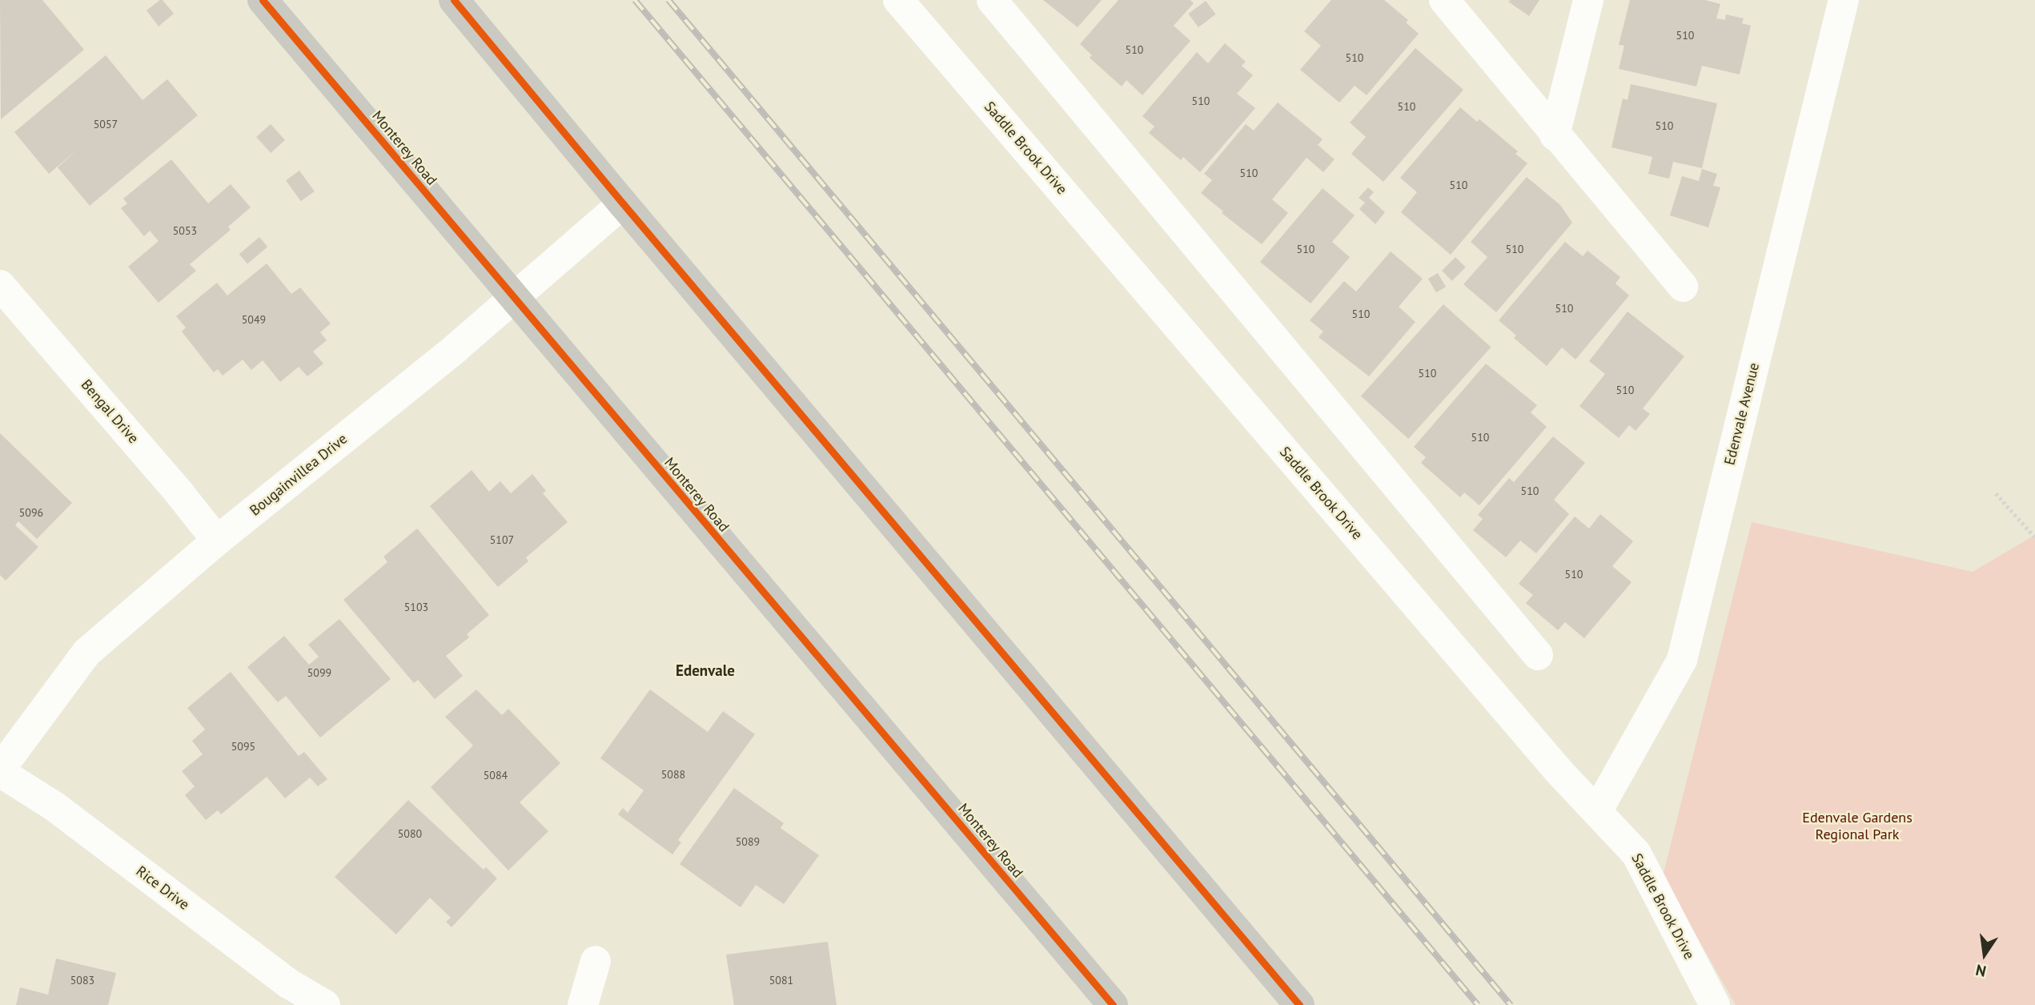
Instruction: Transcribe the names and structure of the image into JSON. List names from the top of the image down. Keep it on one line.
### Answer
{"streets":{"main road":["Monterey Road"],"street":["Saddle Brook Drive","Bengal Drive","Edenvale Avenue","Bougainvillea Drive","Rice Drive"]},"crossings":[["Monterey Road","Bougainvillea Drive"],["Saddle Brook Drive","Edenvale Avenue"],["Bengal Drive","Bougainvillea Drive"],["Bougainvillea Drive","Rice Drive"]],"districts":["Edenvale"],"parks":["Edenvale Gardens Regional Park"],"house_numbers":["510","510","510","510","510","5057","510","510","510","5053","510","510","510","510","5049","510","510","510","510","5096","5107","510","5103","5099","5095","5088","5084","5080","5089","5083","5081"],"north":"bottom"}
